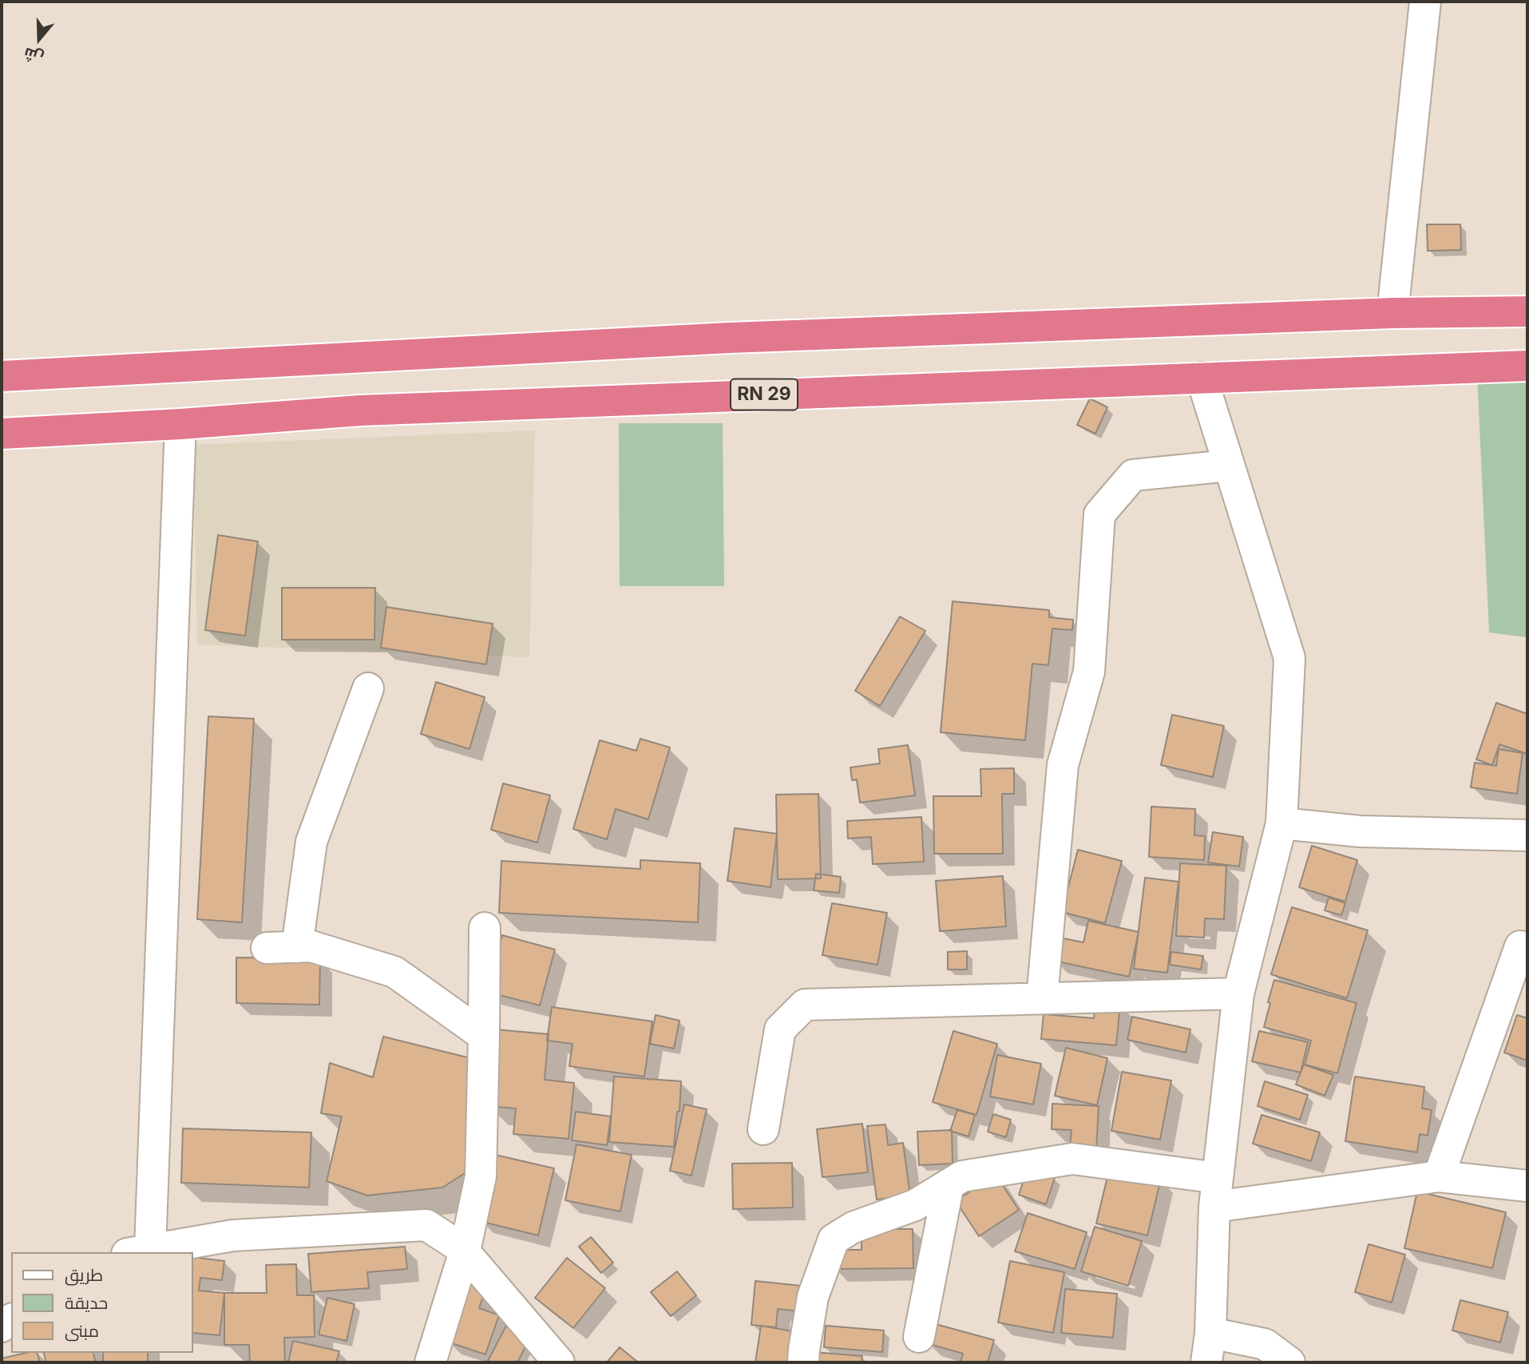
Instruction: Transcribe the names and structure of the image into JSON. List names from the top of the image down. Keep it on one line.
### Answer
{"streets":{"highway":["RN 29"]},"legend":["طريق","حديقة","مبنى"],"north":"bottom"}
